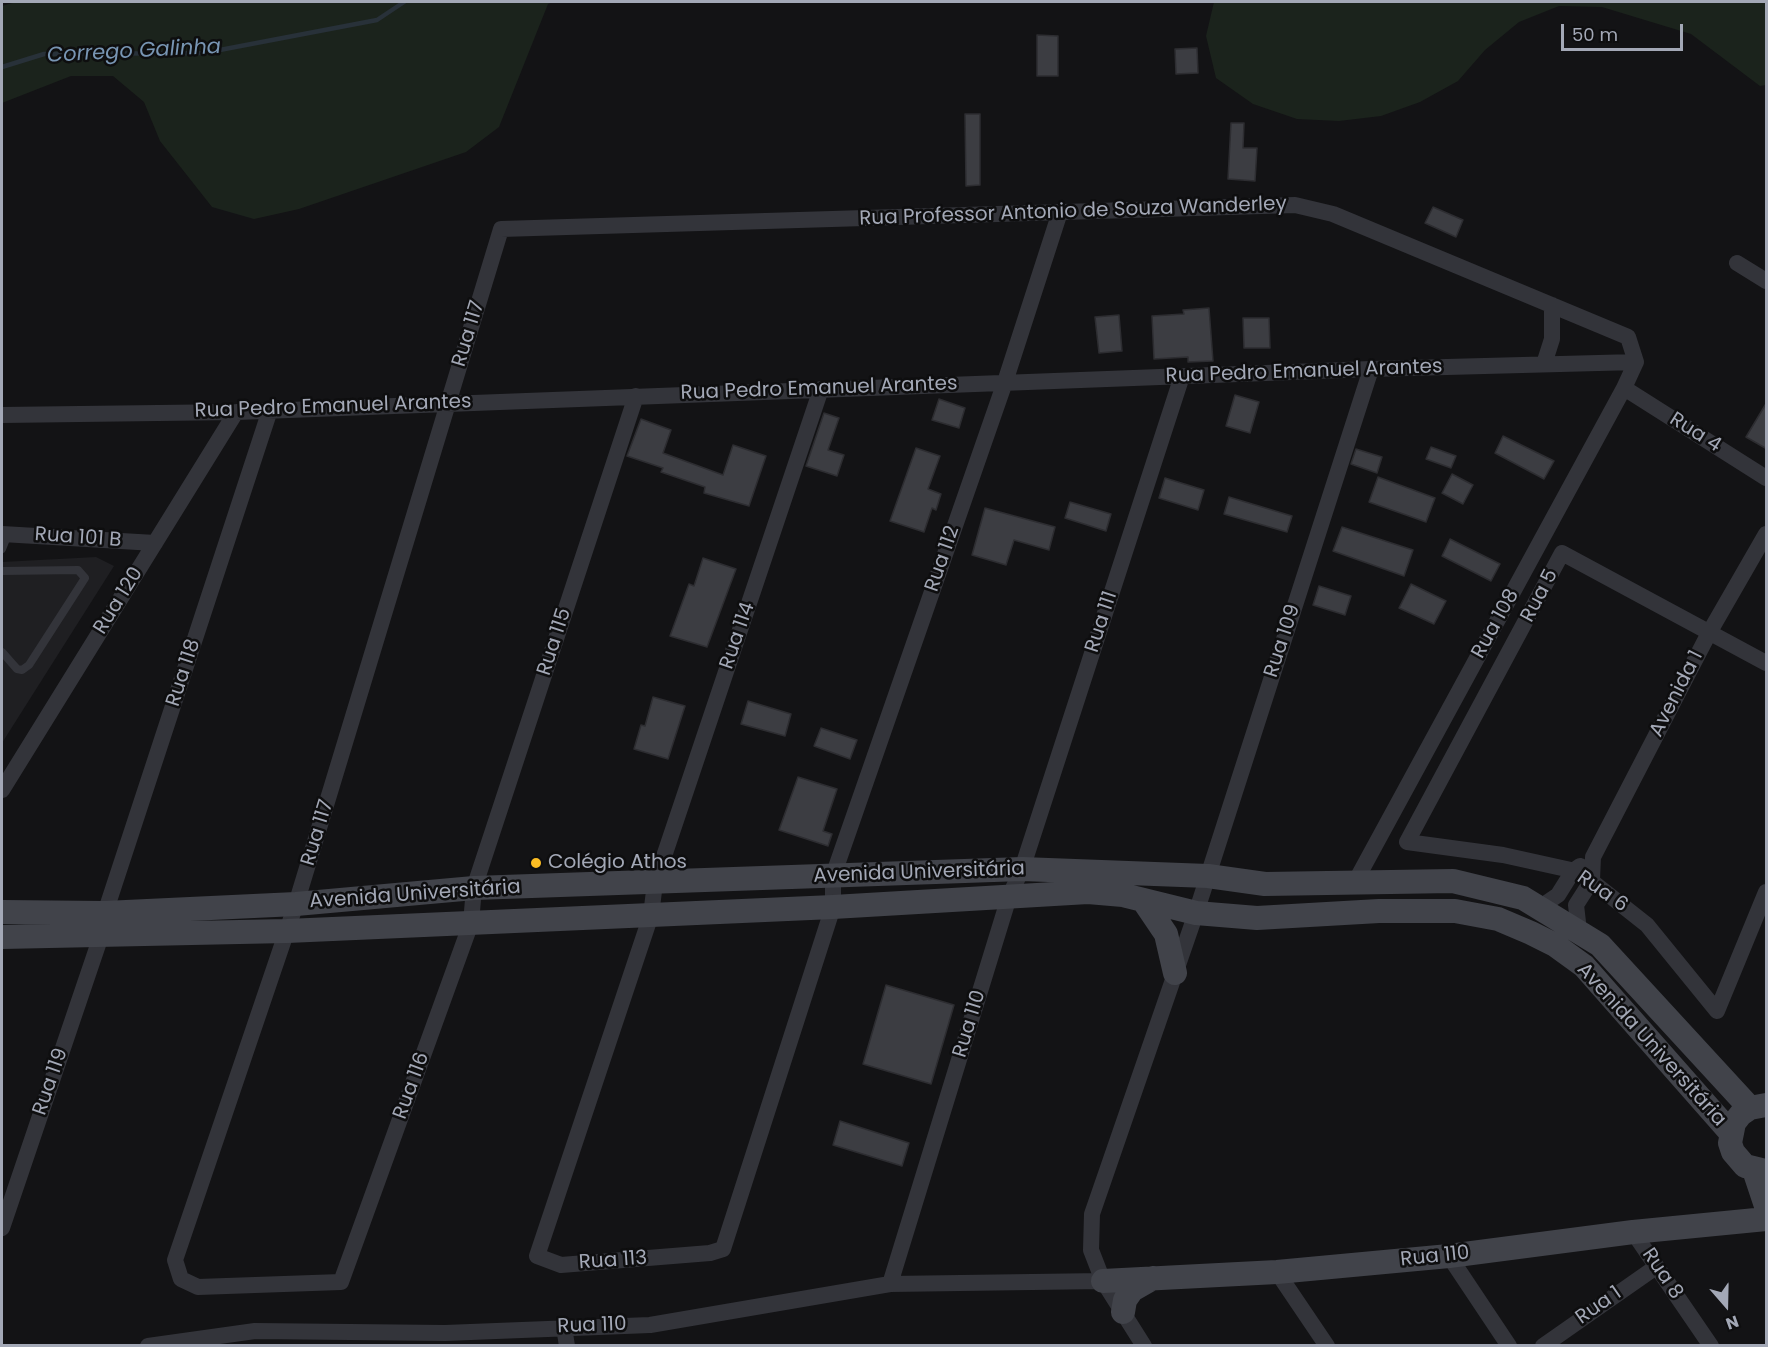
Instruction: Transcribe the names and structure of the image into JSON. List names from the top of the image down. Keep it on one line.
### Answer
{"streets":{"street":["Rua Professor Antonio de Souza Wanderley","Rua 117","Rua Pedro Emanuel Arantes","Rua 4","Rua 101 B","Rua 112","Rua 5","Rua 120","Rua 111","Rua 108","Rua 114","Rua 109","Rua 115","Rua 118","Avenida 1","Avenida Universitária","Rua 6","Rua 110","Rua 119","Rua 116","Rua 113","Rua 8","Rua 1"]},"crossings":[["Rua Professor Antonio de Souza Wanderley","Rua 117"],["Rua Professor Antonio de Souza Wanderley","Rua Pedro Emanuel Arantes"],["Rua Professor Antonio de Souza Wanderley","Rua 112"],["Rua Professor Antonio de Souza Wanderley","Rua 108"],["Rua 117","Rua Pedro Emanuel Arantes"],["Rua 117","Avenida Universitária"],["Rua 117","Rua 116"],["Rua Pedro Emanuel Arantes","Rua 112"],["Rua Pedro Emanuel Arantes","Rua 120"],["Rua Pedro Emanuel Arantes","Rua 111"],["Rua Pedro Emanuel Arantes","Rua 108"],["Rua Pedro Emanuel Arantes","Rua 114"],["Rua Pedro Emanuel Arantes","Rua 109"],["Rua Pedro Emanuel Arantes","Rua 115"],["Rua Pedro Emanuel Arantes","Rua 118"],["Rua 4","Rua 108"],["Rua 101 B","Rua 120"],["Rua 112","Avenida Universitária"],["Rua 112","Rua 113"],["Rua 5","Avenida 1"],["Rua 5","Rua 6"],["Rua 111","Avenida Universitária"],["Rua 111","Rua 110"],["Rua 108","Avenida Universitária"],["Rua 114","Avenida Universitária"],["Rua 114","Rua 113"],["Rua 109","Avenida Universitária"],["Rua 115","Avenida Universitária"],["Rua 115","Rua 116"],["Rua 118","Avenida Universitária"],["Rua 118","Rua 119"],["Avenida 1","Rua 6"],["Avenida Universitária","Rua 110"],["Avenida Universitária","Rua 119"],["Avenida Universitária","Rua 116"],["Avenida Universitária","Rua 113"],["Rua 110","Rua 8"],["Rua 8","Rua 1"]],"water":["Corrego Galinha"],"places":["Colégio Athos"],"scale_bar":"50 m","north":"bottom"}
